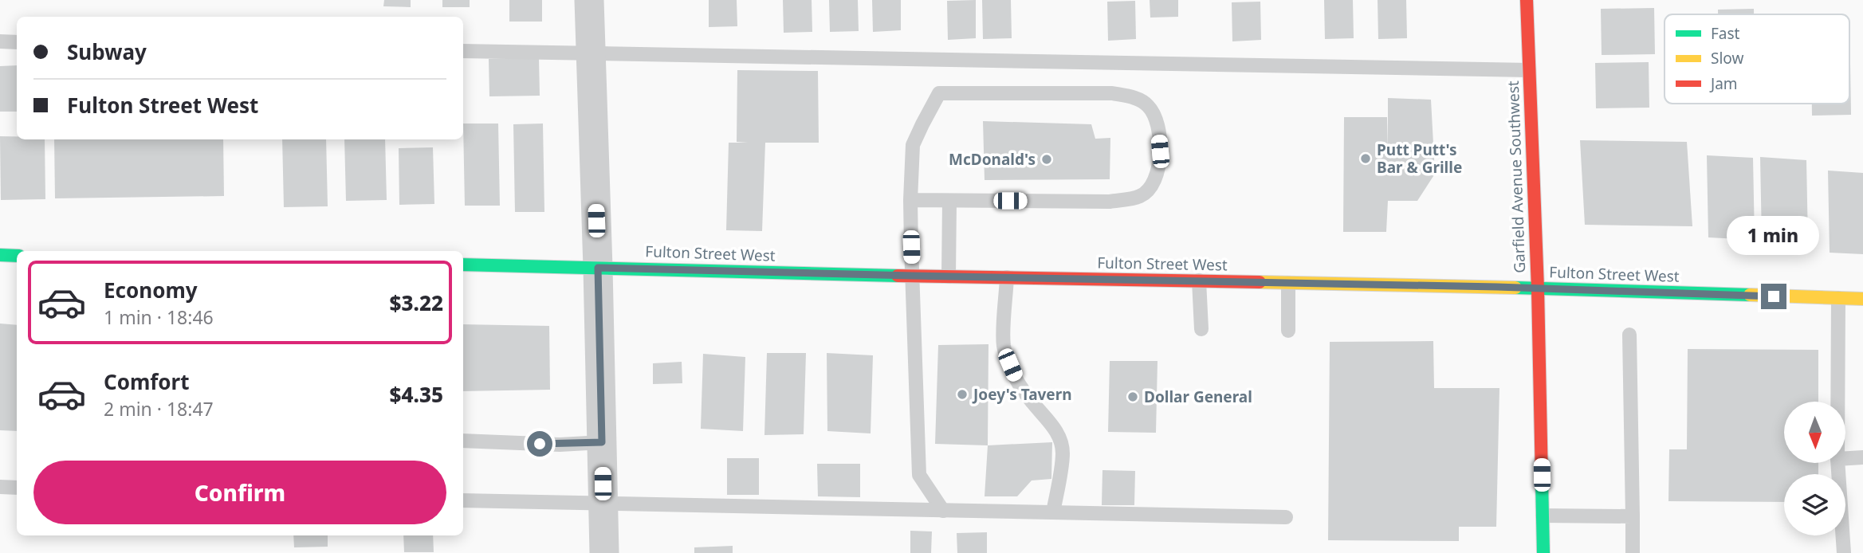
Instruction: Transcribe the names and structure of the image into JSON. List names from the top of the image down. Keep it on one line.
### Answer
{"streets":{"main road":["Garfield Avenue Southwest","Fulton Street West"]},"crossings":[["Garfield Avenue Southwest","Fulton Street West"]],"places":["Putt Putt's Bar & Grille","McDonald's","Joey's Tavern","Dollar General"],"legend":["Fast","Slow","Jam"],"north":"bottom","page":{"banner":["Subway","Fulton Street West"],"bubble":"1 min","list":[{"name":"Economy","note":"1 min · 18:46","value":"$3.22"},{"name":"Comfort","note":"2 min · 18:47","value":"$4.35"}],"buttons":"Confirm"}}
